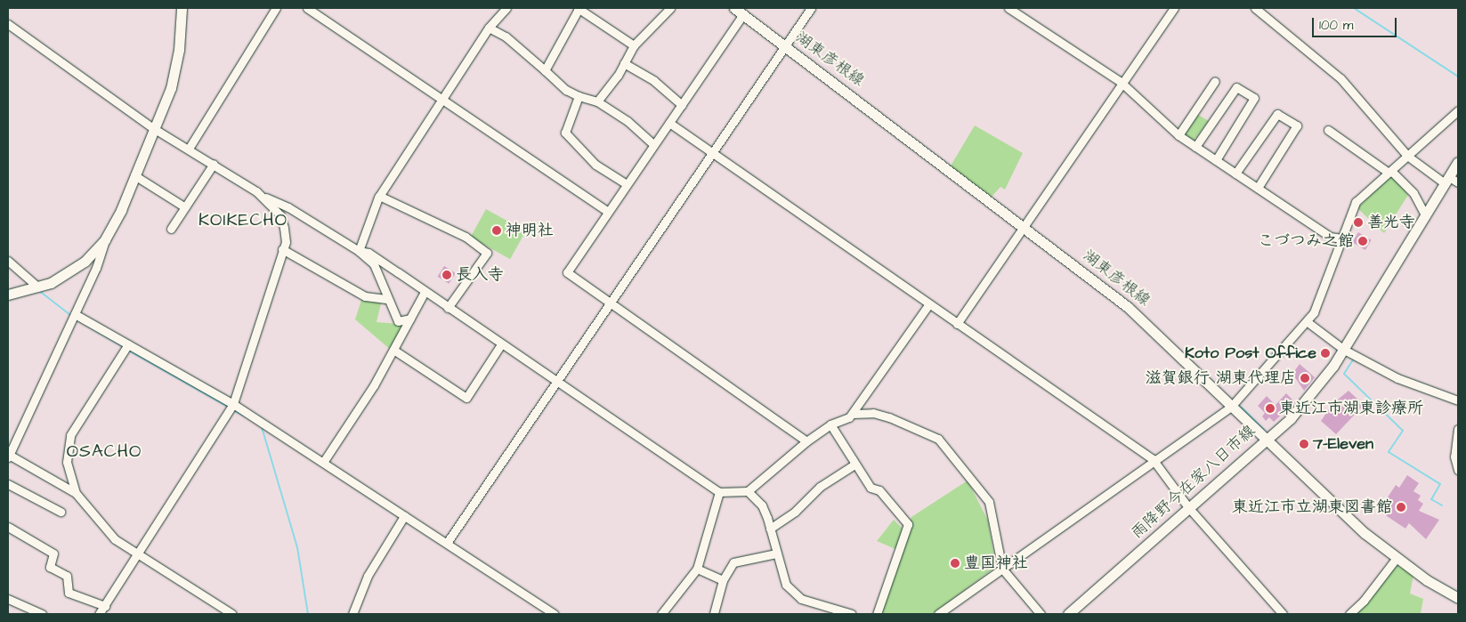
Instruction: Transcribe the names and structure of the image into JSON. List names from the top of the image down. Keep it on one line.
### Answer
{"streets":{"main road":["湖東彦根線","雨降野今在家八日市線"]},"crossings":[["湖東彦根線","雨降野今在家八日市線"]],"districts":["KOIKECHO","OSACHO"],"places":["善光寺","神明社","こづつみ之館","長入寺","Koto Post Office","滋賀銀行 湖東代理店","東近江市湖東診療所","7-Eleven","東近江市立湖東図書館","豊国神社"],"scale_bar":"100 m"}
